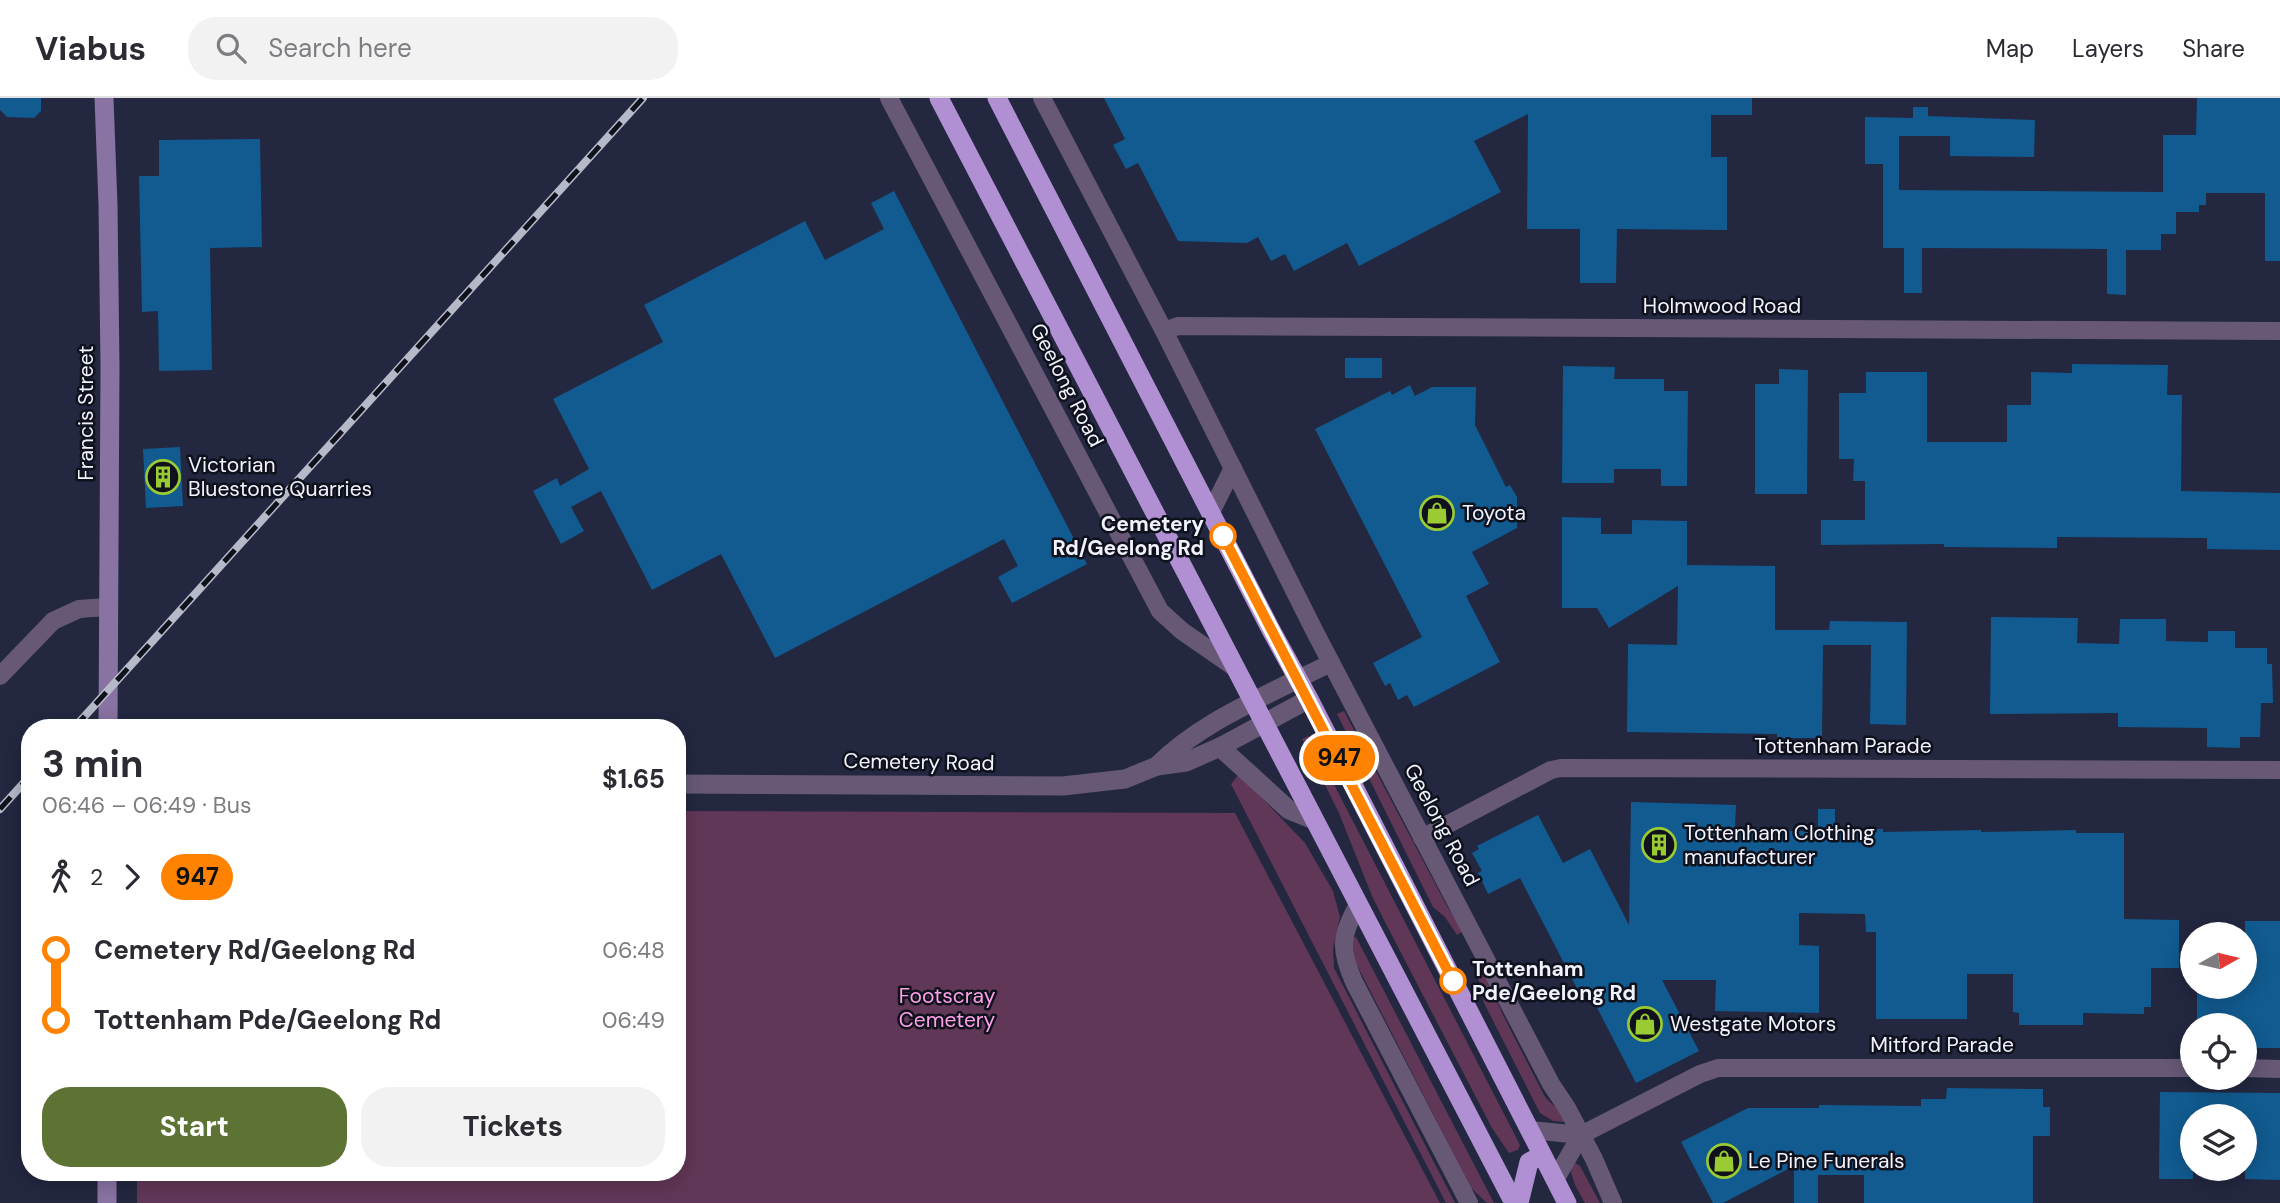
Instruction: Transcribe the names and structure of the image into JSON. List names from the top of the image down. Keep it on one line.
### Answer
{"streets":{"highway":["Geelong Road"],"main road":["Francis Street"],"street":["Holmwood Road","Tottenham Parade","Cemetery Road","Mitford Parade"]},"crossings":[["Holmwood Road","Geelong Road"],["Geelong Road","Tottenham Parade"],["Geelong Road","Cemetery Road"],["Geelong Road","Mitford Parade"]],"parks":["Footscray Cemetery"],"places":{"building":["Victorian Bluestone Quarries","Tottenham Clothing manufacturer"],"shop":["Toyota","Westgate Motors","Le Pine Funerals"],"other":["Cemetery Rd/Geelong Rd","Tottenham Pde/Geelong Rd"]},"lines":["bus line 947"],"north":"right","page":{"header":"Viabus","search":"Search here","nav":["Map","Layers","Share"],"on_map":"947","heading":["3 min","06:46 – 06:49 · Bus","$1.65"],"legs":["2","947"],"list":[{"name":"Cemetery Rd/Geelong Rd","value":"06:48"},{"name":"Tottenham Pde/Geelong Rd","value":"06:49"}],"buttons":["Start","Tickets"]}}
